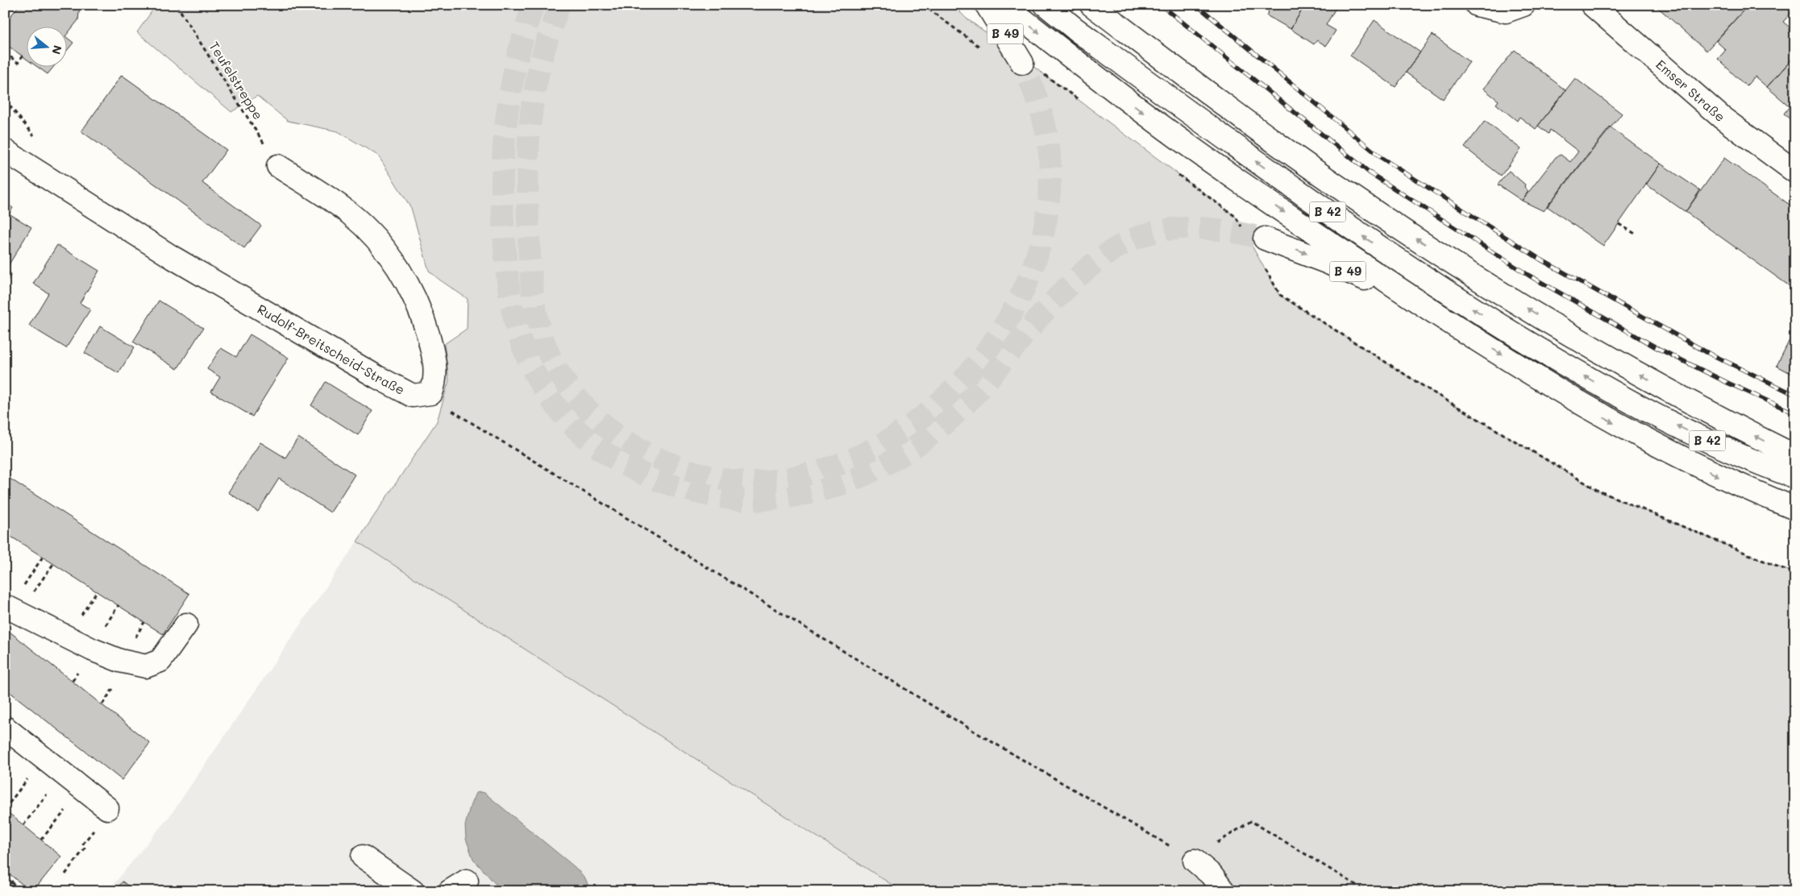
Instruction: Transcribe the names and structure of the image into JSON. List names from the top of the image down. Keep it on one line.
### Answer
{"streets":{"main road":["B 49","Emser Straße","B 42","Rudolf-Breitscheid-Straße"],"path":["Teufelstreppe"]},"crossings":[["B 49","B 42"]],"north":"right"}
